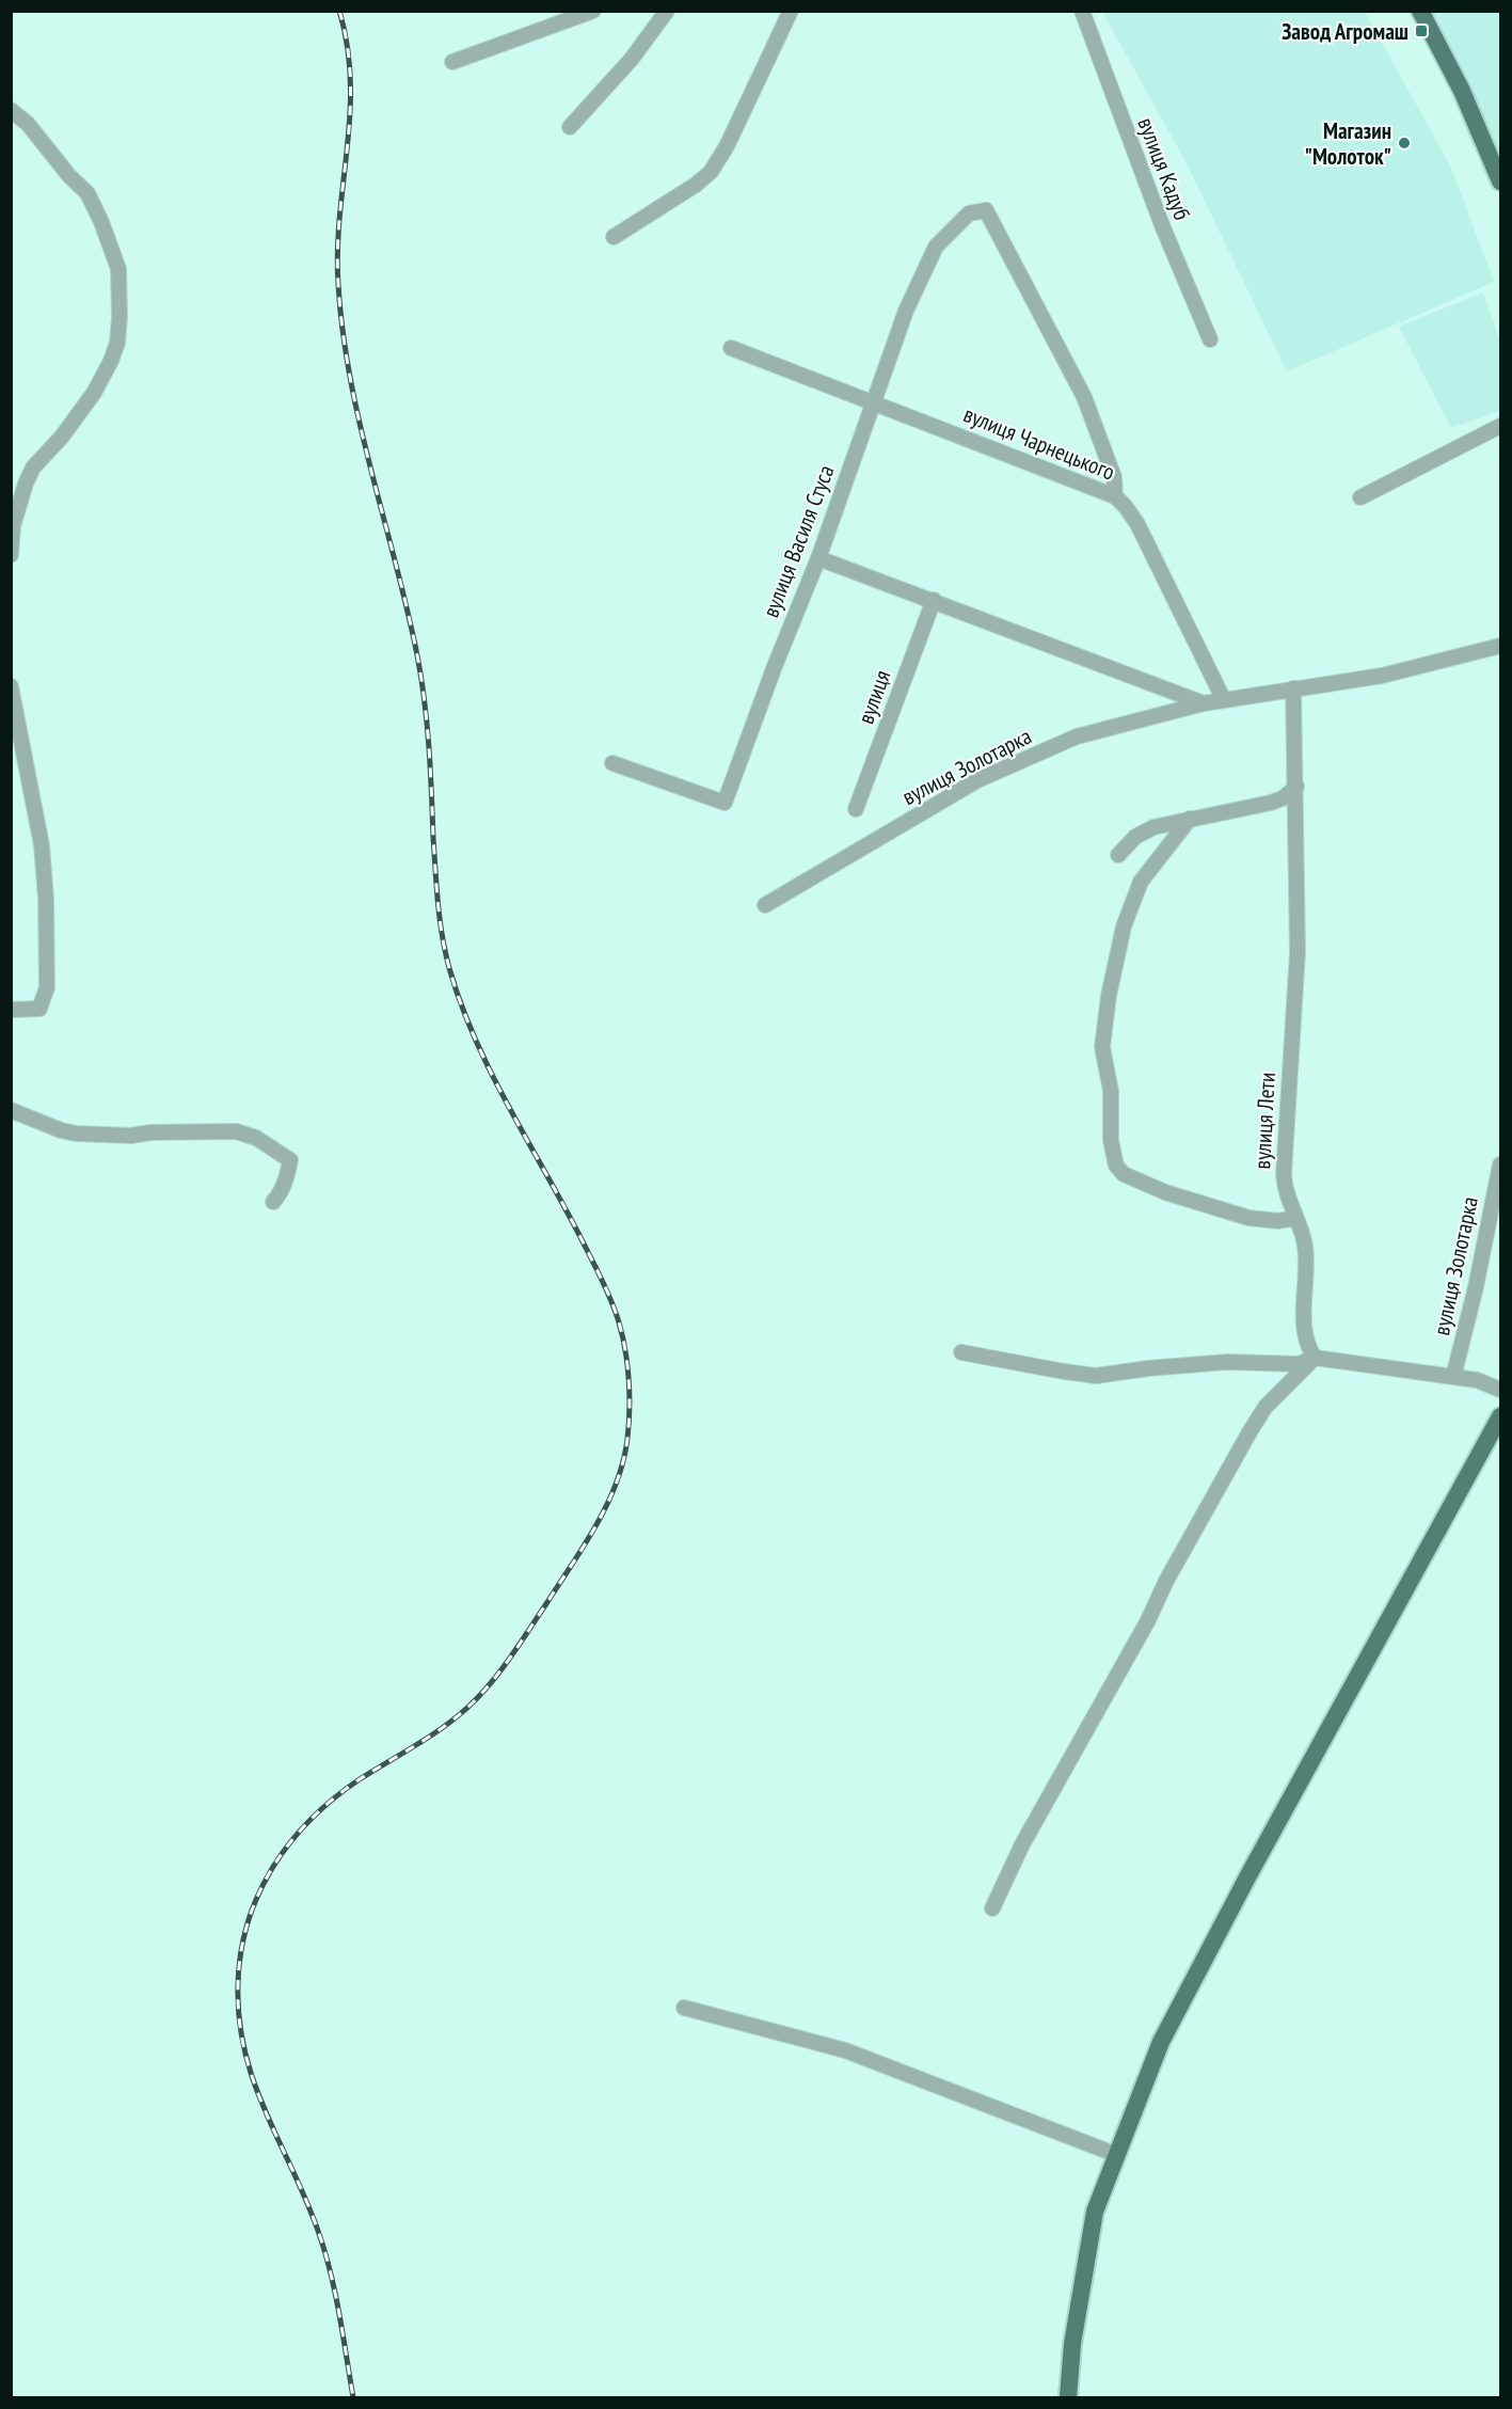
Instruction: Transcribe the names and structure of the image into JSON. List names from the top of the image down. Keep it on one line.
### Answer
{"streets":{"street":["вулиця Кадуб","вулиця Чарнецького","вулиця Василя Стуса","вулиця","вулиця Золотарка","вулиця Лети"]},"crossings":[["вулиця Чарнецького","вулиця Василя Стуса"],["вулиця Чарнецького","вулиця Золотарка"],["вулиця Василя Стуса","вулиця Золотарка"],["вулиця","вулиця Золотарка"],["вулиця Золотарка","вулиця Лети"]],"places":{"transit":["Завод Агромаш"],"other":["Магазин \"Молоток\""]}}
